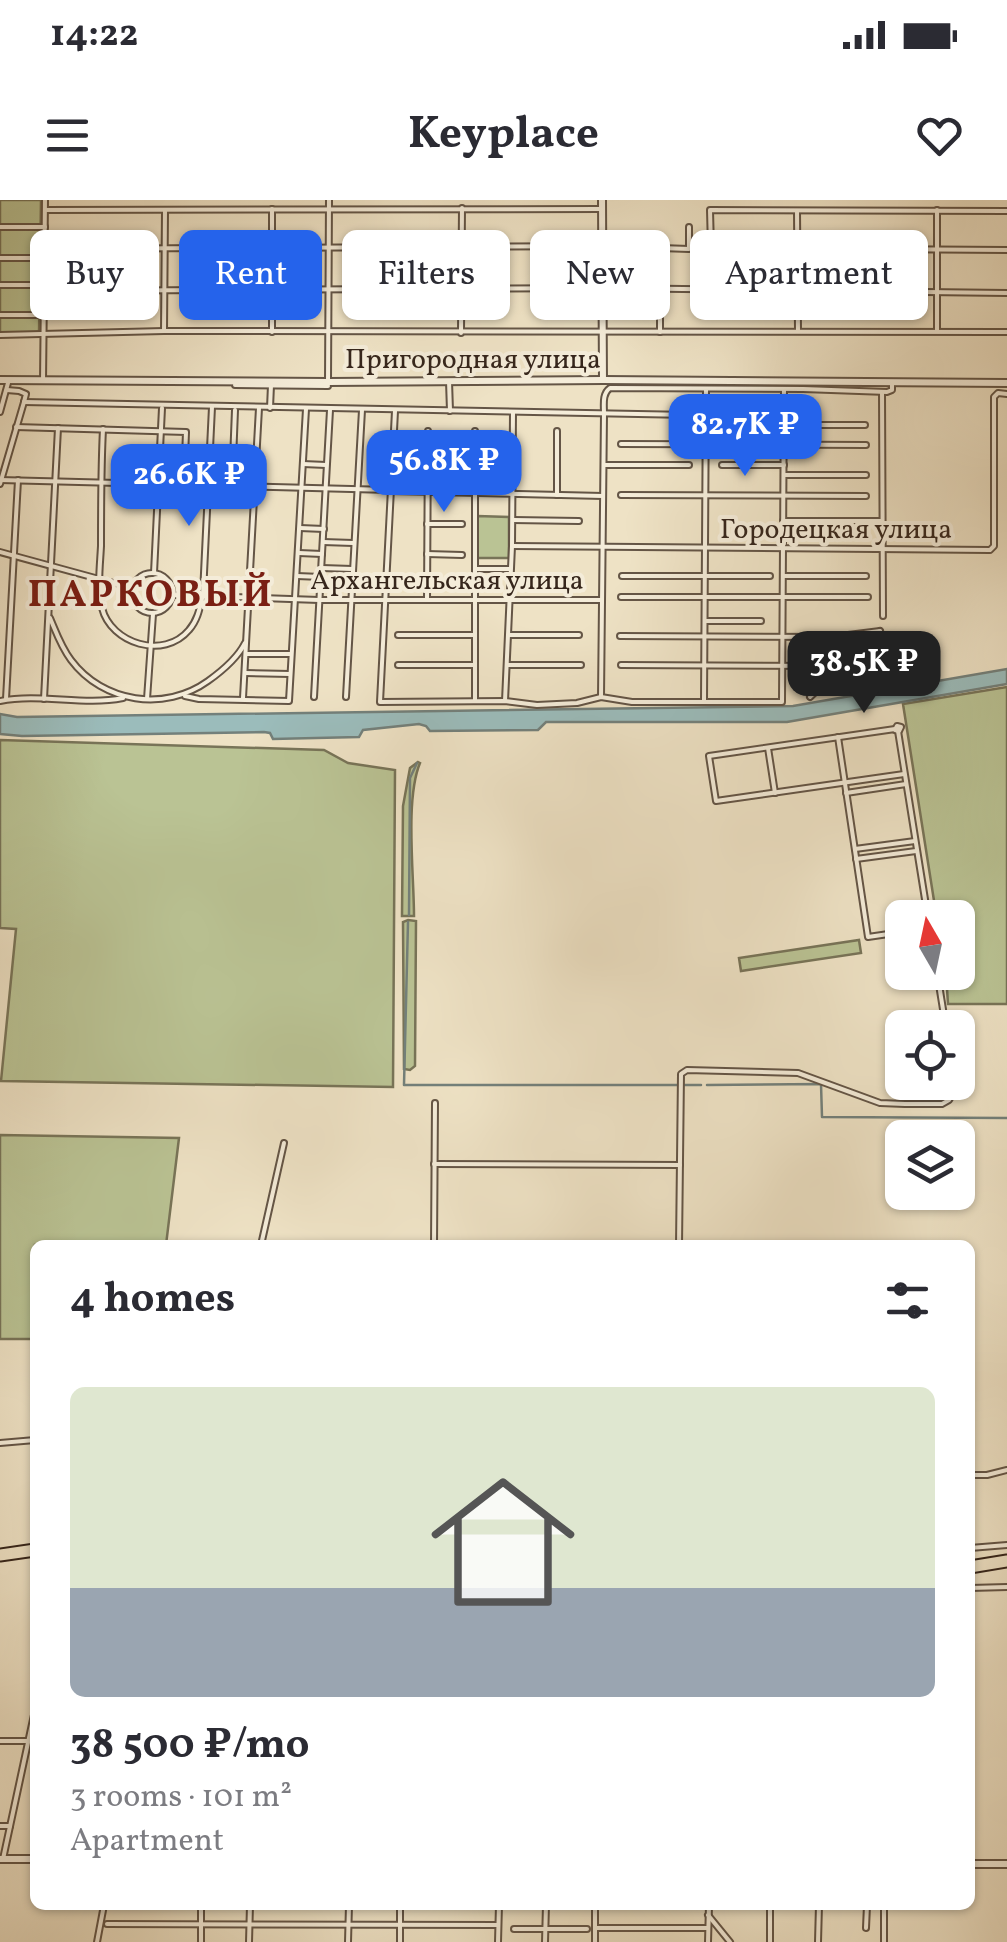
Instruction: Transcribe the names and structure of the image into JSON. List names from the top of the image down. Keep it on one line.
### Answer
{"streets":{"street":["Пригородная улица","Городецкая улица","Архангельская улица"]},"districts":["ПАРКОВЫЙ"],"north":"top","page":{"status":"14:22","header":"Keyplace","chip":["Buy","Rent","Filters","New","Apartment"],"price":["82.7K ₽","56.8K ₽","26.6K ₽","38.5K ₽"],"heading":"4 homes","list":[{"name":"38 500 ₽/mo","note":"3 rooms · 101 m² · Apartment"}]}}
